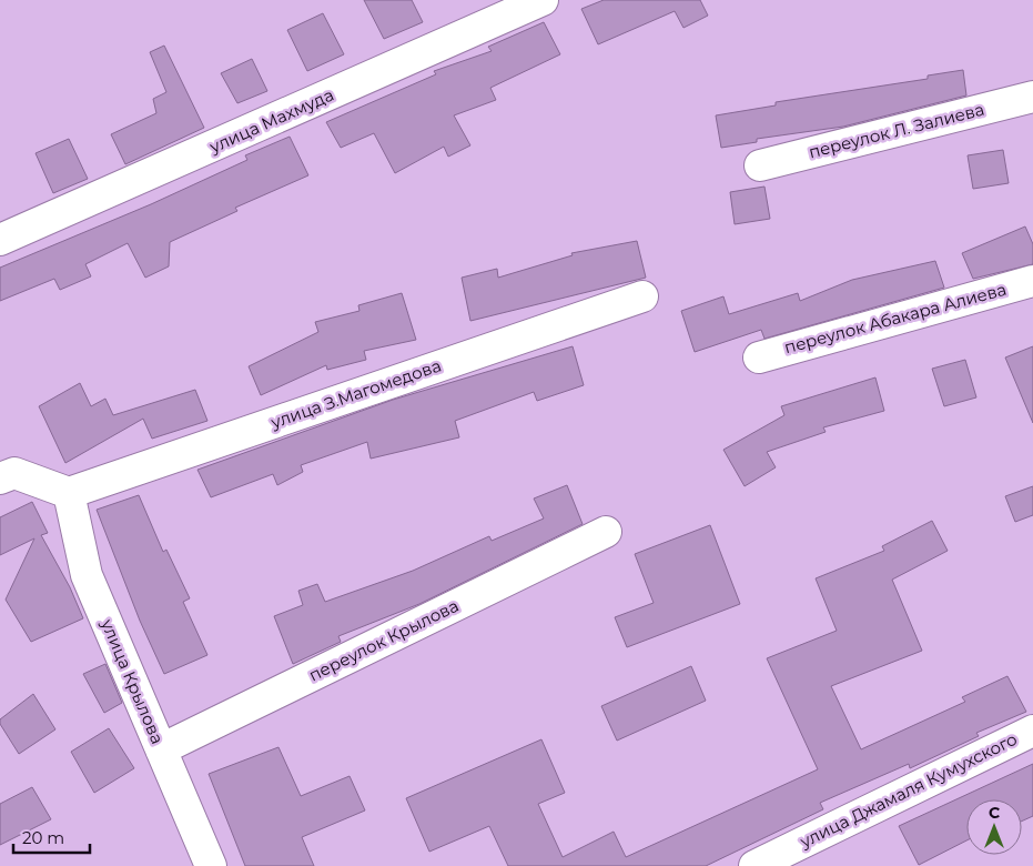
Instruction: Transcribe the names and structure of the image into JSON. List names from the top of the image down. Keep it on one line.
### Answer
{"streets":{"street":["улица Махмуда","переулок Л. Залиева","переулок Абакара Алиева","улица З.Магомедова","переулок Крылова","улица Крылова","улица Джамаля Кумухского"]},"crossings":[["улица З.Магомедова","улица Крылова"],["переулок Крылова","улица Крылова"]],"scale_bar":"20 m","north":"top"}
